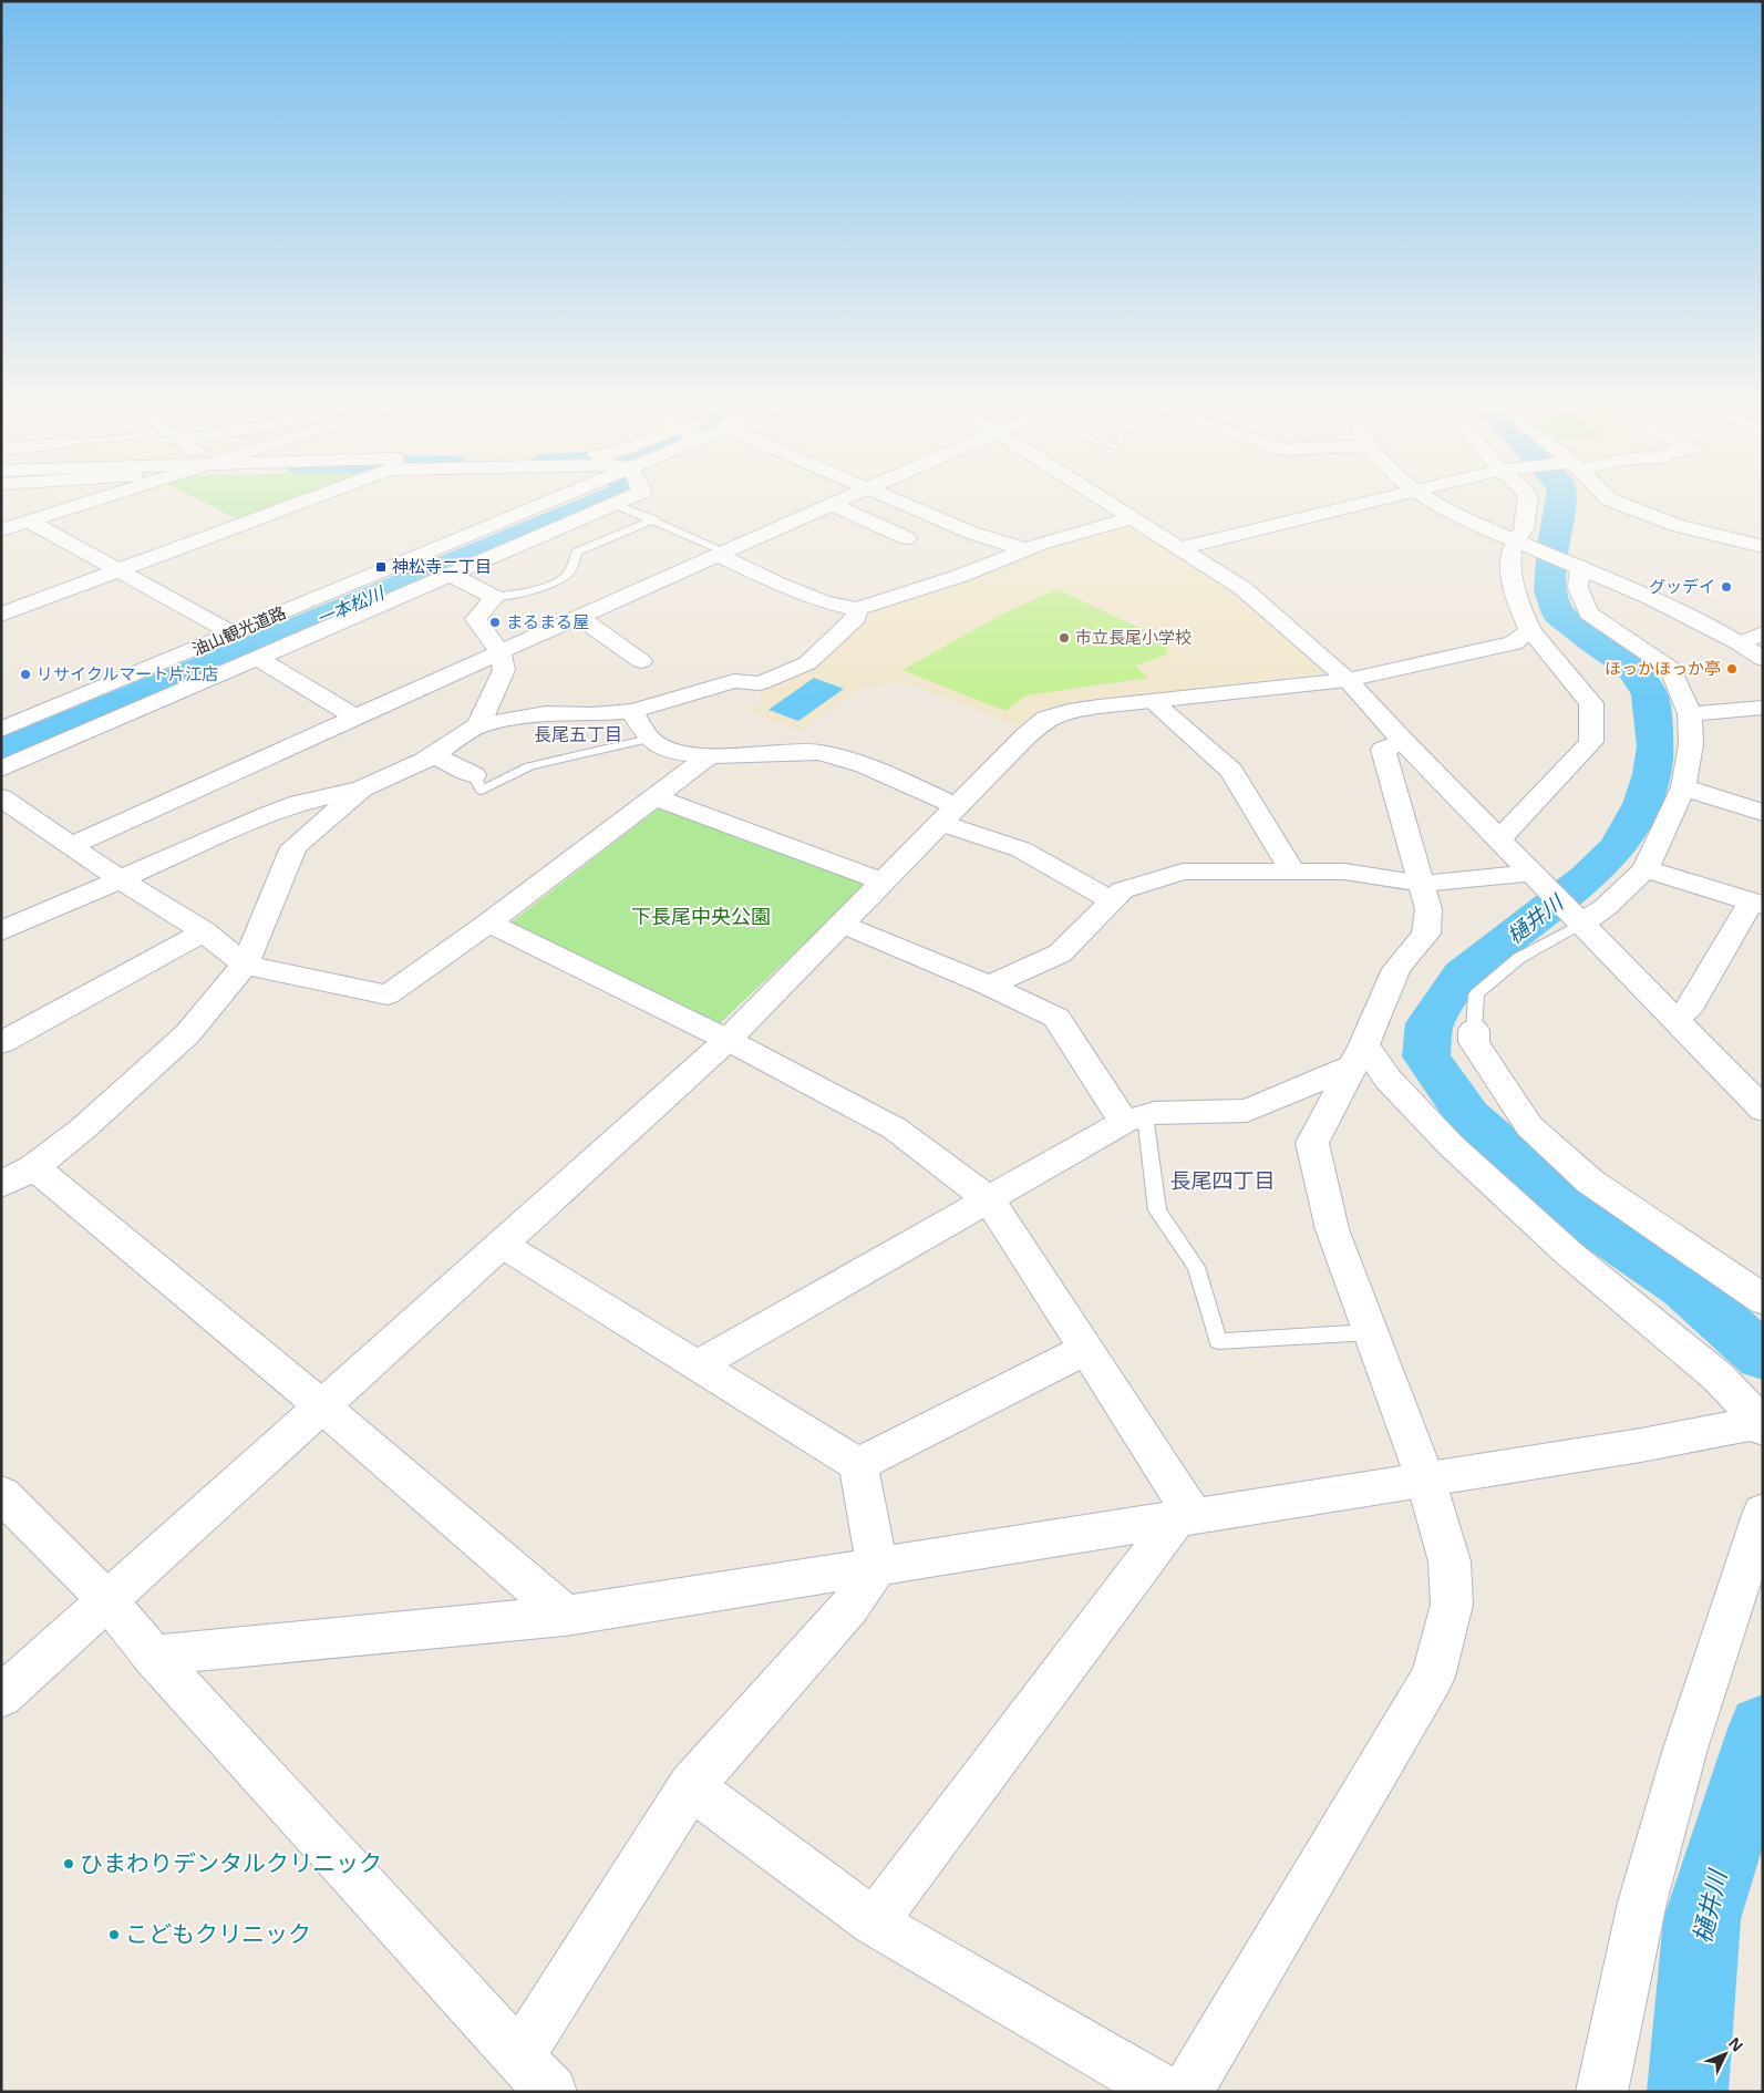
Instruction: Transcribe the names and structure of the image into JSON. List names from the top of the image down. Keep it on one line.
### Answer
{"streets":{"street":["油山観光道路"]},"districts":["長尾五丁目","長尾四丁目"],"water":["一本松川","樋井川"],"parks":["下長尾中央公園"],"places":{"transit":["神松寺二丁目"],"other":["グッデイ","まるまる屋","市立長尾小学校","ほっかほっか亭","リサイクルマート片江店","ひまわりデンタルクリニック","こどもクリニック"]},"north":"top right"}
